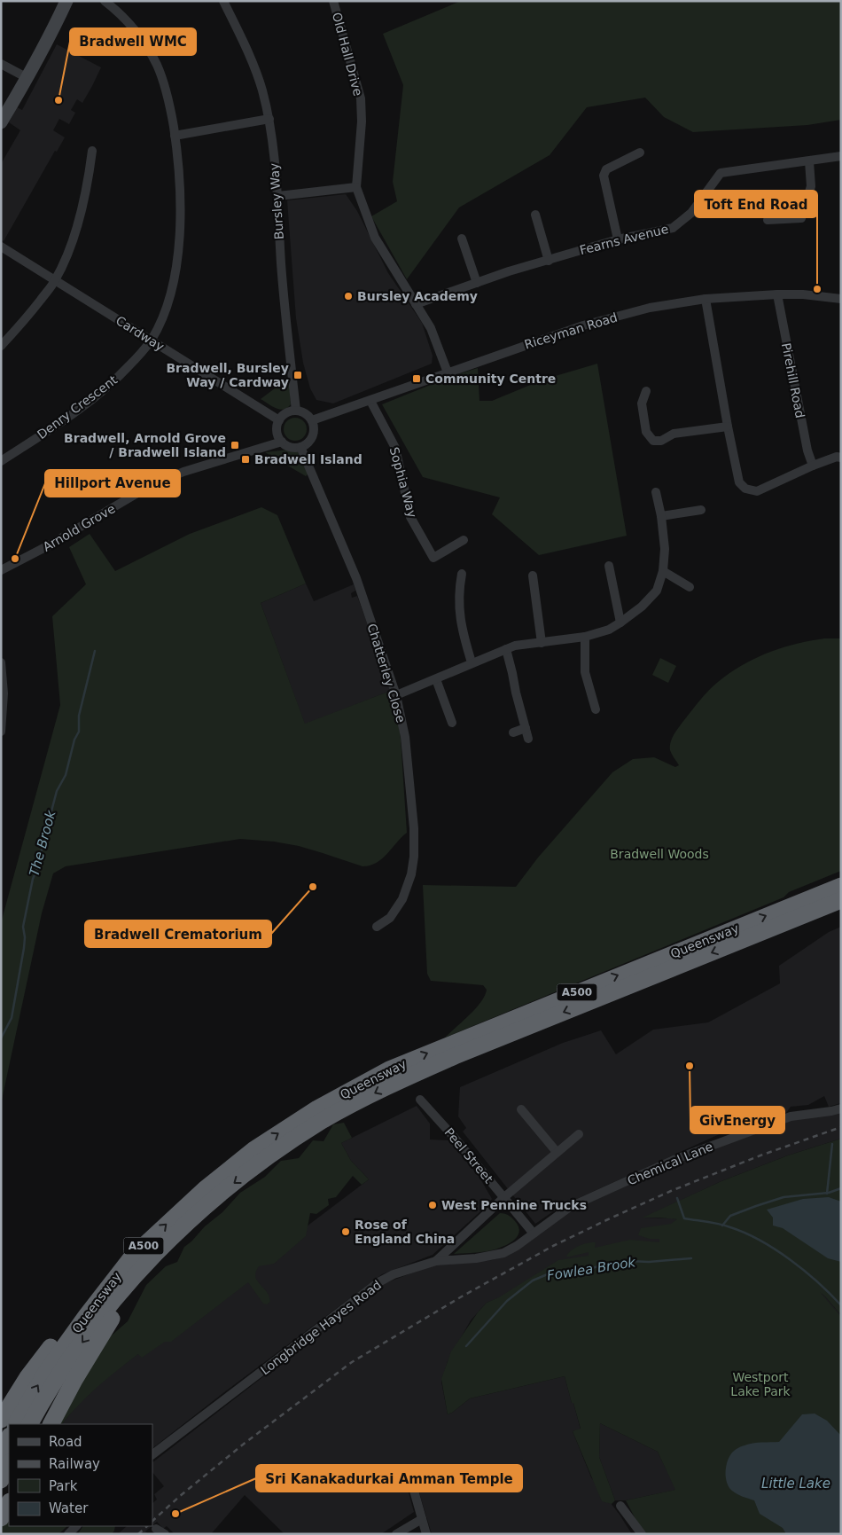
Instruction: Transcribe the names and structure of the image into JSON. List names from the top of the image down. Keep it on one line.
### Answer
{"streets":{"highway":["Queensway","A500"],"street":["Old Hall Drive","Bursley Way","Fearns Avenue","Riceyman Road","Cardway","Pirehill Road","Denry Crescent","Sophia Way","Arnold Grove","Chatterley Close","Peel Street","Chemical Lane","Longbridge Hayes Road"]},"crossings":[["Bursley Way","Riceyman Road"],["Bursley Way","Cardway"],["Bursley Way","Arnold Grove"],["Bursley Way","Chatterley Close"],["Riceyman Road","Cardway"],["Riceyman Road","Pirehill Road"],["Riceyman Road","Sophia Way"],["Riceyman Road","Arnold Grove"],["Riceyman Road","Chatterley Close"],["Cardway","Denry Crescent"],["Cardway","Arnold Grove"],["Cardway","Chatterley Close"],["Arnold Grove","Chatterley Close"],["Peel Street","Chemical Lane"],["Peel Street","Longbridge Hayes Road"],["Chemical Lane","Longbridge Hayes Road"]],"water":["The Brook","Fowlea Brook","Little Lake"],"parks":["Bradwell Woods","Westport Lake Park"],"places":{"other":["Bradwell WMC","Toft End Road","Bursley Academy","Hillport Avenue","Bradwell Crematorium","GivEnergy","West Pennine Trucks","Rose of England China","Sri Kanakadurkai Amman Temple"],"transit":["Bradwell, Bursley Way / Cardway","Community Centre","Bradwell, Arnold Grove / Bradwell Island","Bradwell Island"]},"legend":["Road","Railway","Park","Water"]}
